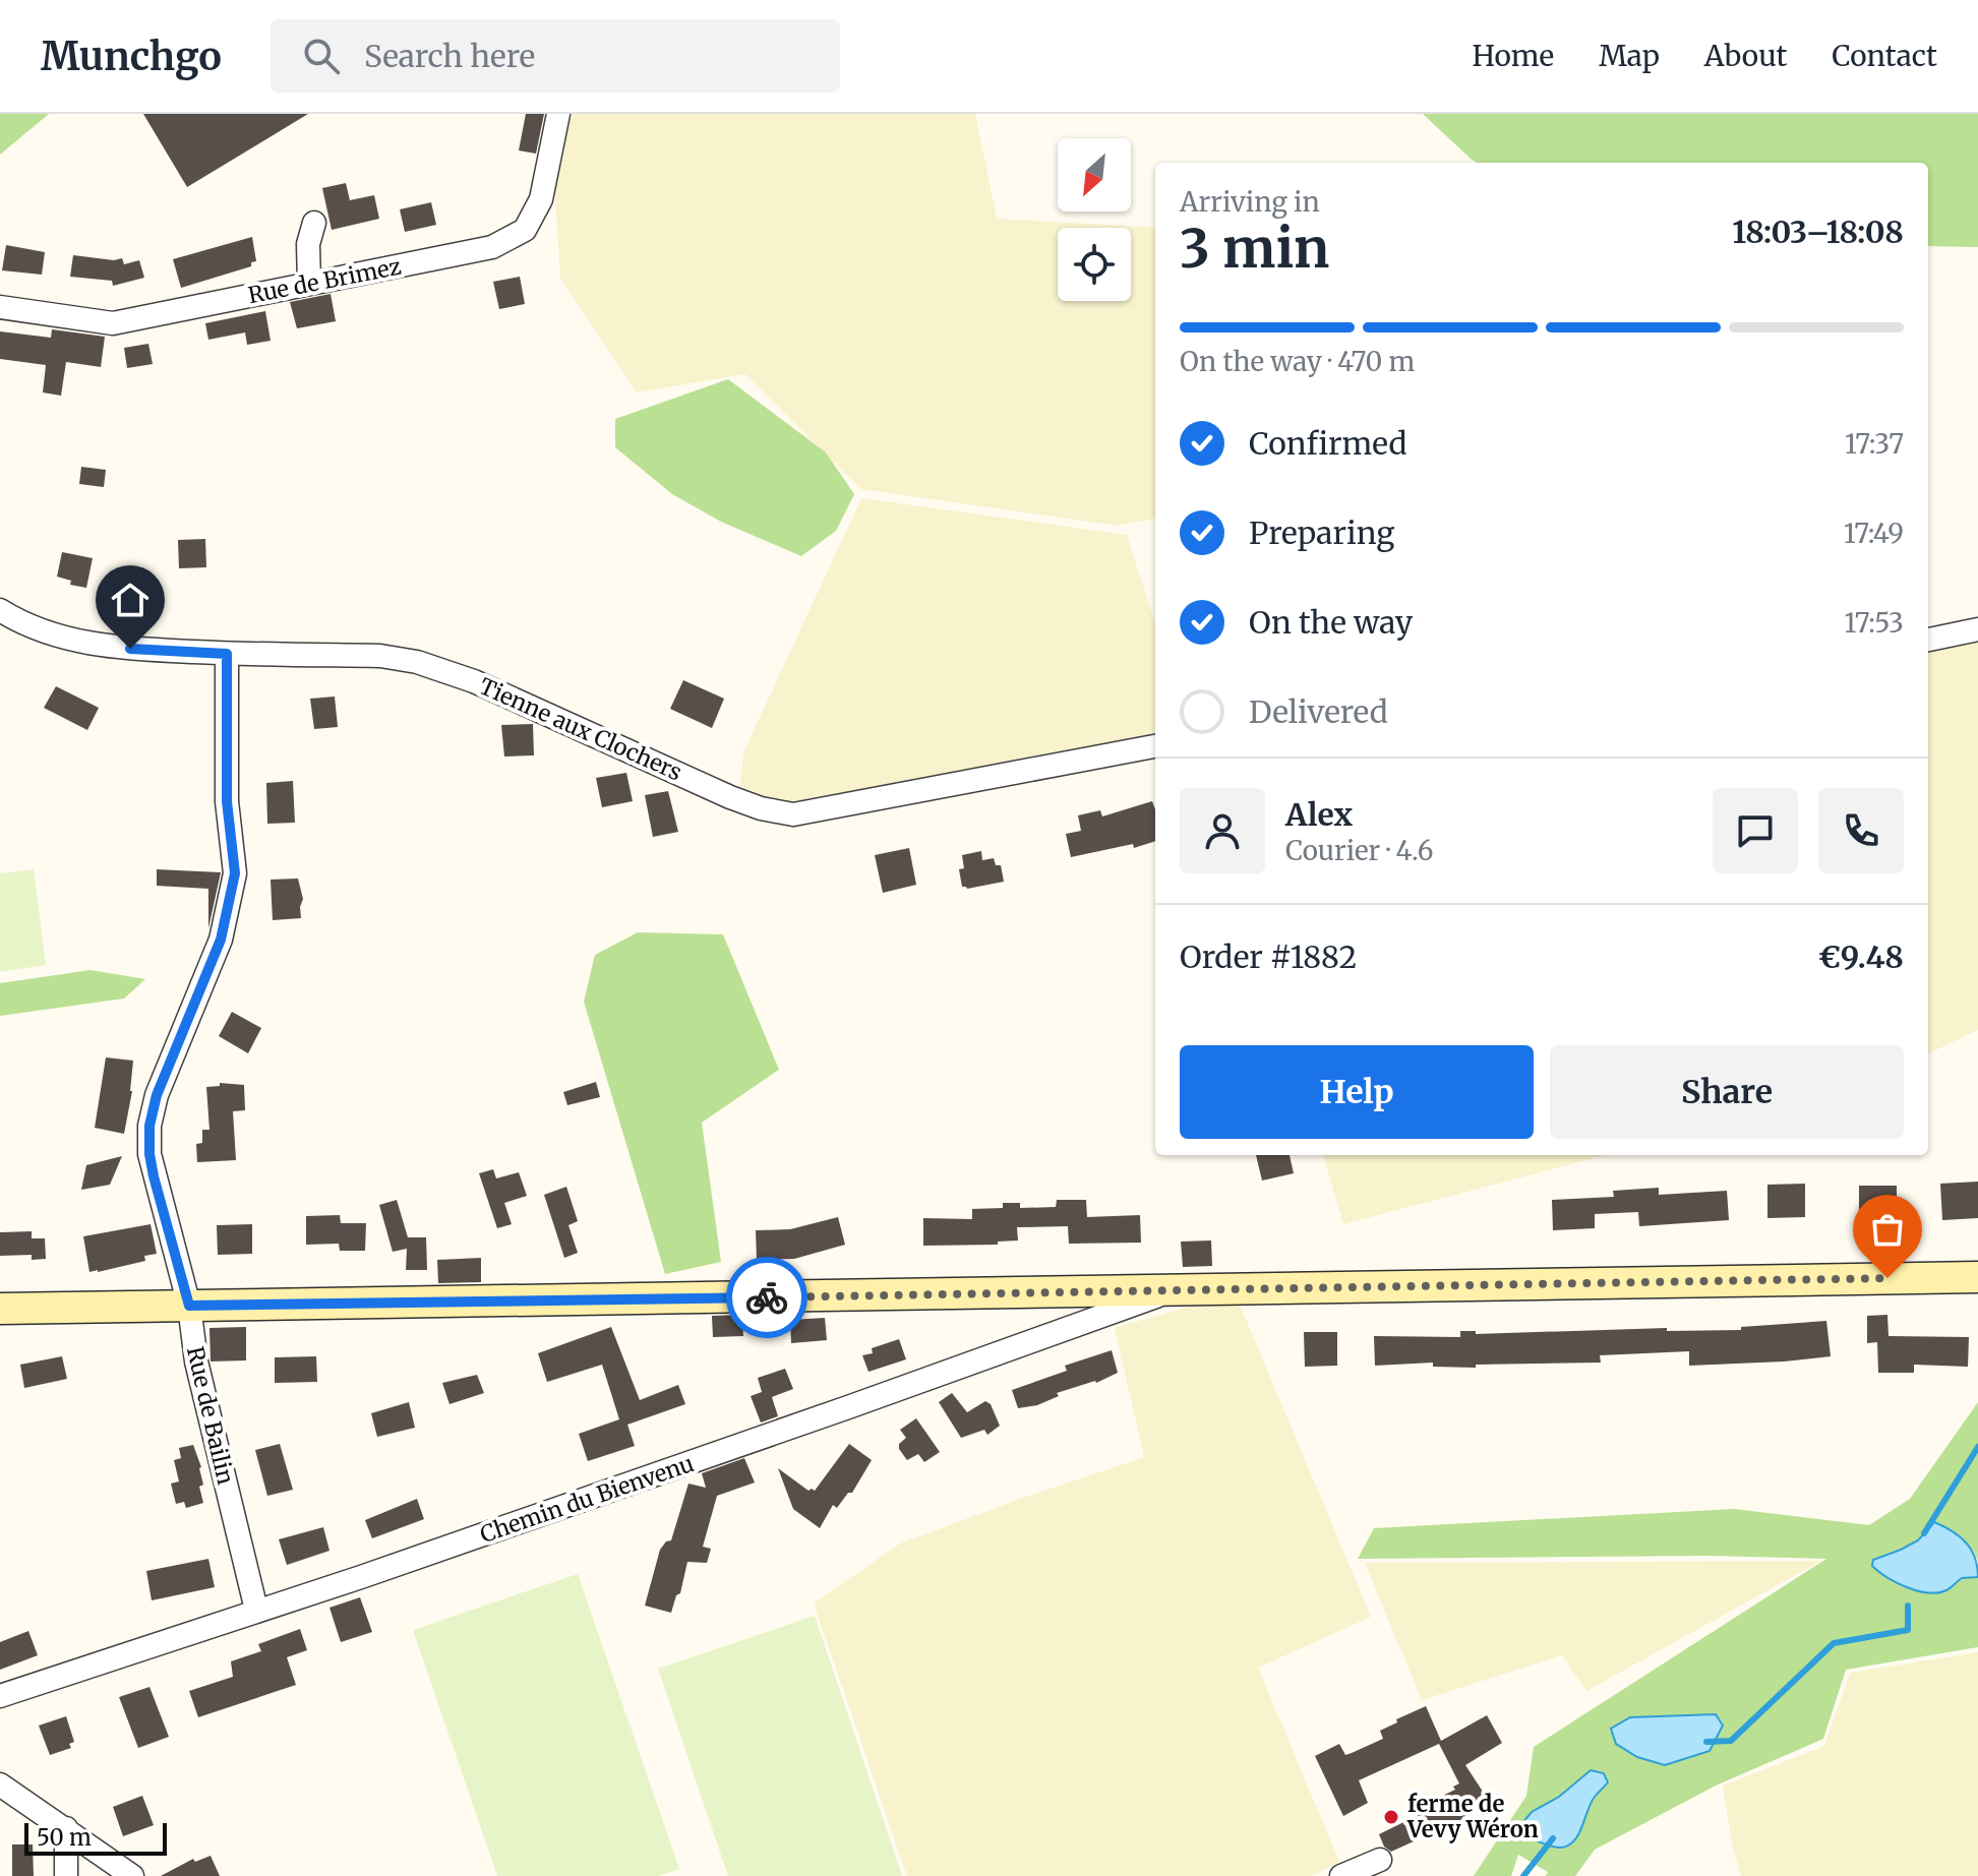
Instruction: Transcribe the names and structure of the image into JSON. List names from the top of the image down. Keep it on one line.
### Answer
{"streets":{"street":["Rue de Brimez","Tienne aux Clochers","Rue de Bailin","Chemin du Bienvenu"]},"crossings":[["Tienne aux Clochers","Rue de Bailin"],["Rue de Bailin","Chemin du Bienvenu"]],"places":["ferme de Vevy Wéron"],"scale_bar":"50 m","north":"bottom left","page":{"header":"Munchgo","search":"Search here","nav":["Home","Map","About","Contact"],"heading":["3 min","Arriving in","18:03–18:08"],"panel":["Alex","Courier · 4.6","Order #1882","€9.48"],"bar":"On the way · 470 m","list":[["Confirmed","17:37"],["Preparing","17:49"],["On the way","17:53"],"Delivered"],"buttons":["Help","Share"],"scale":"50 m"}}
